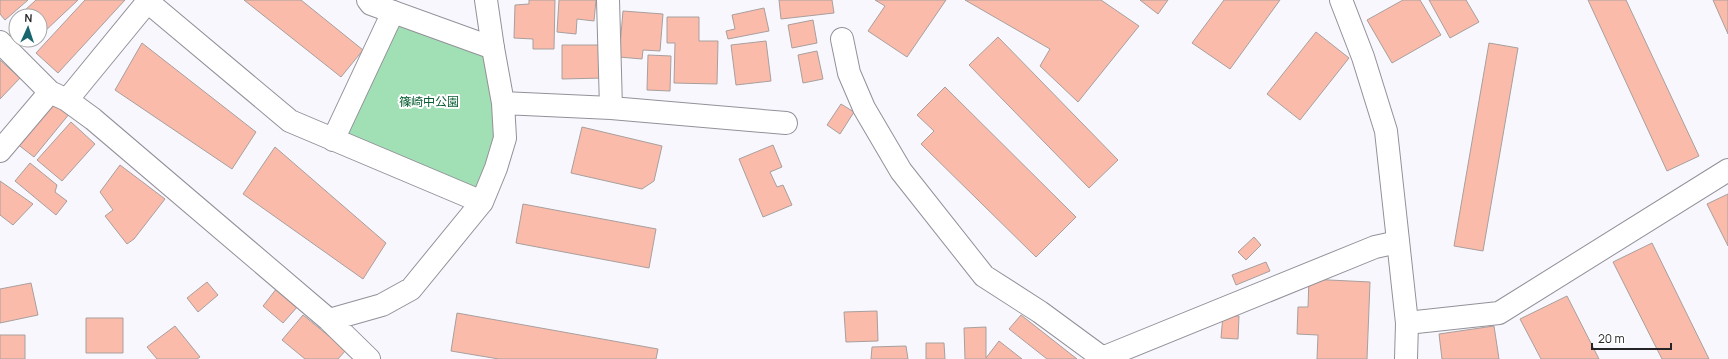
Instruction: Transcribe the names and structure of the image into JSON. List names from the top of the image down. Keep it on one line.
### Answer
{"parks":["篠崎中公園"],"scale_bar":"20 m","north":"top"}
